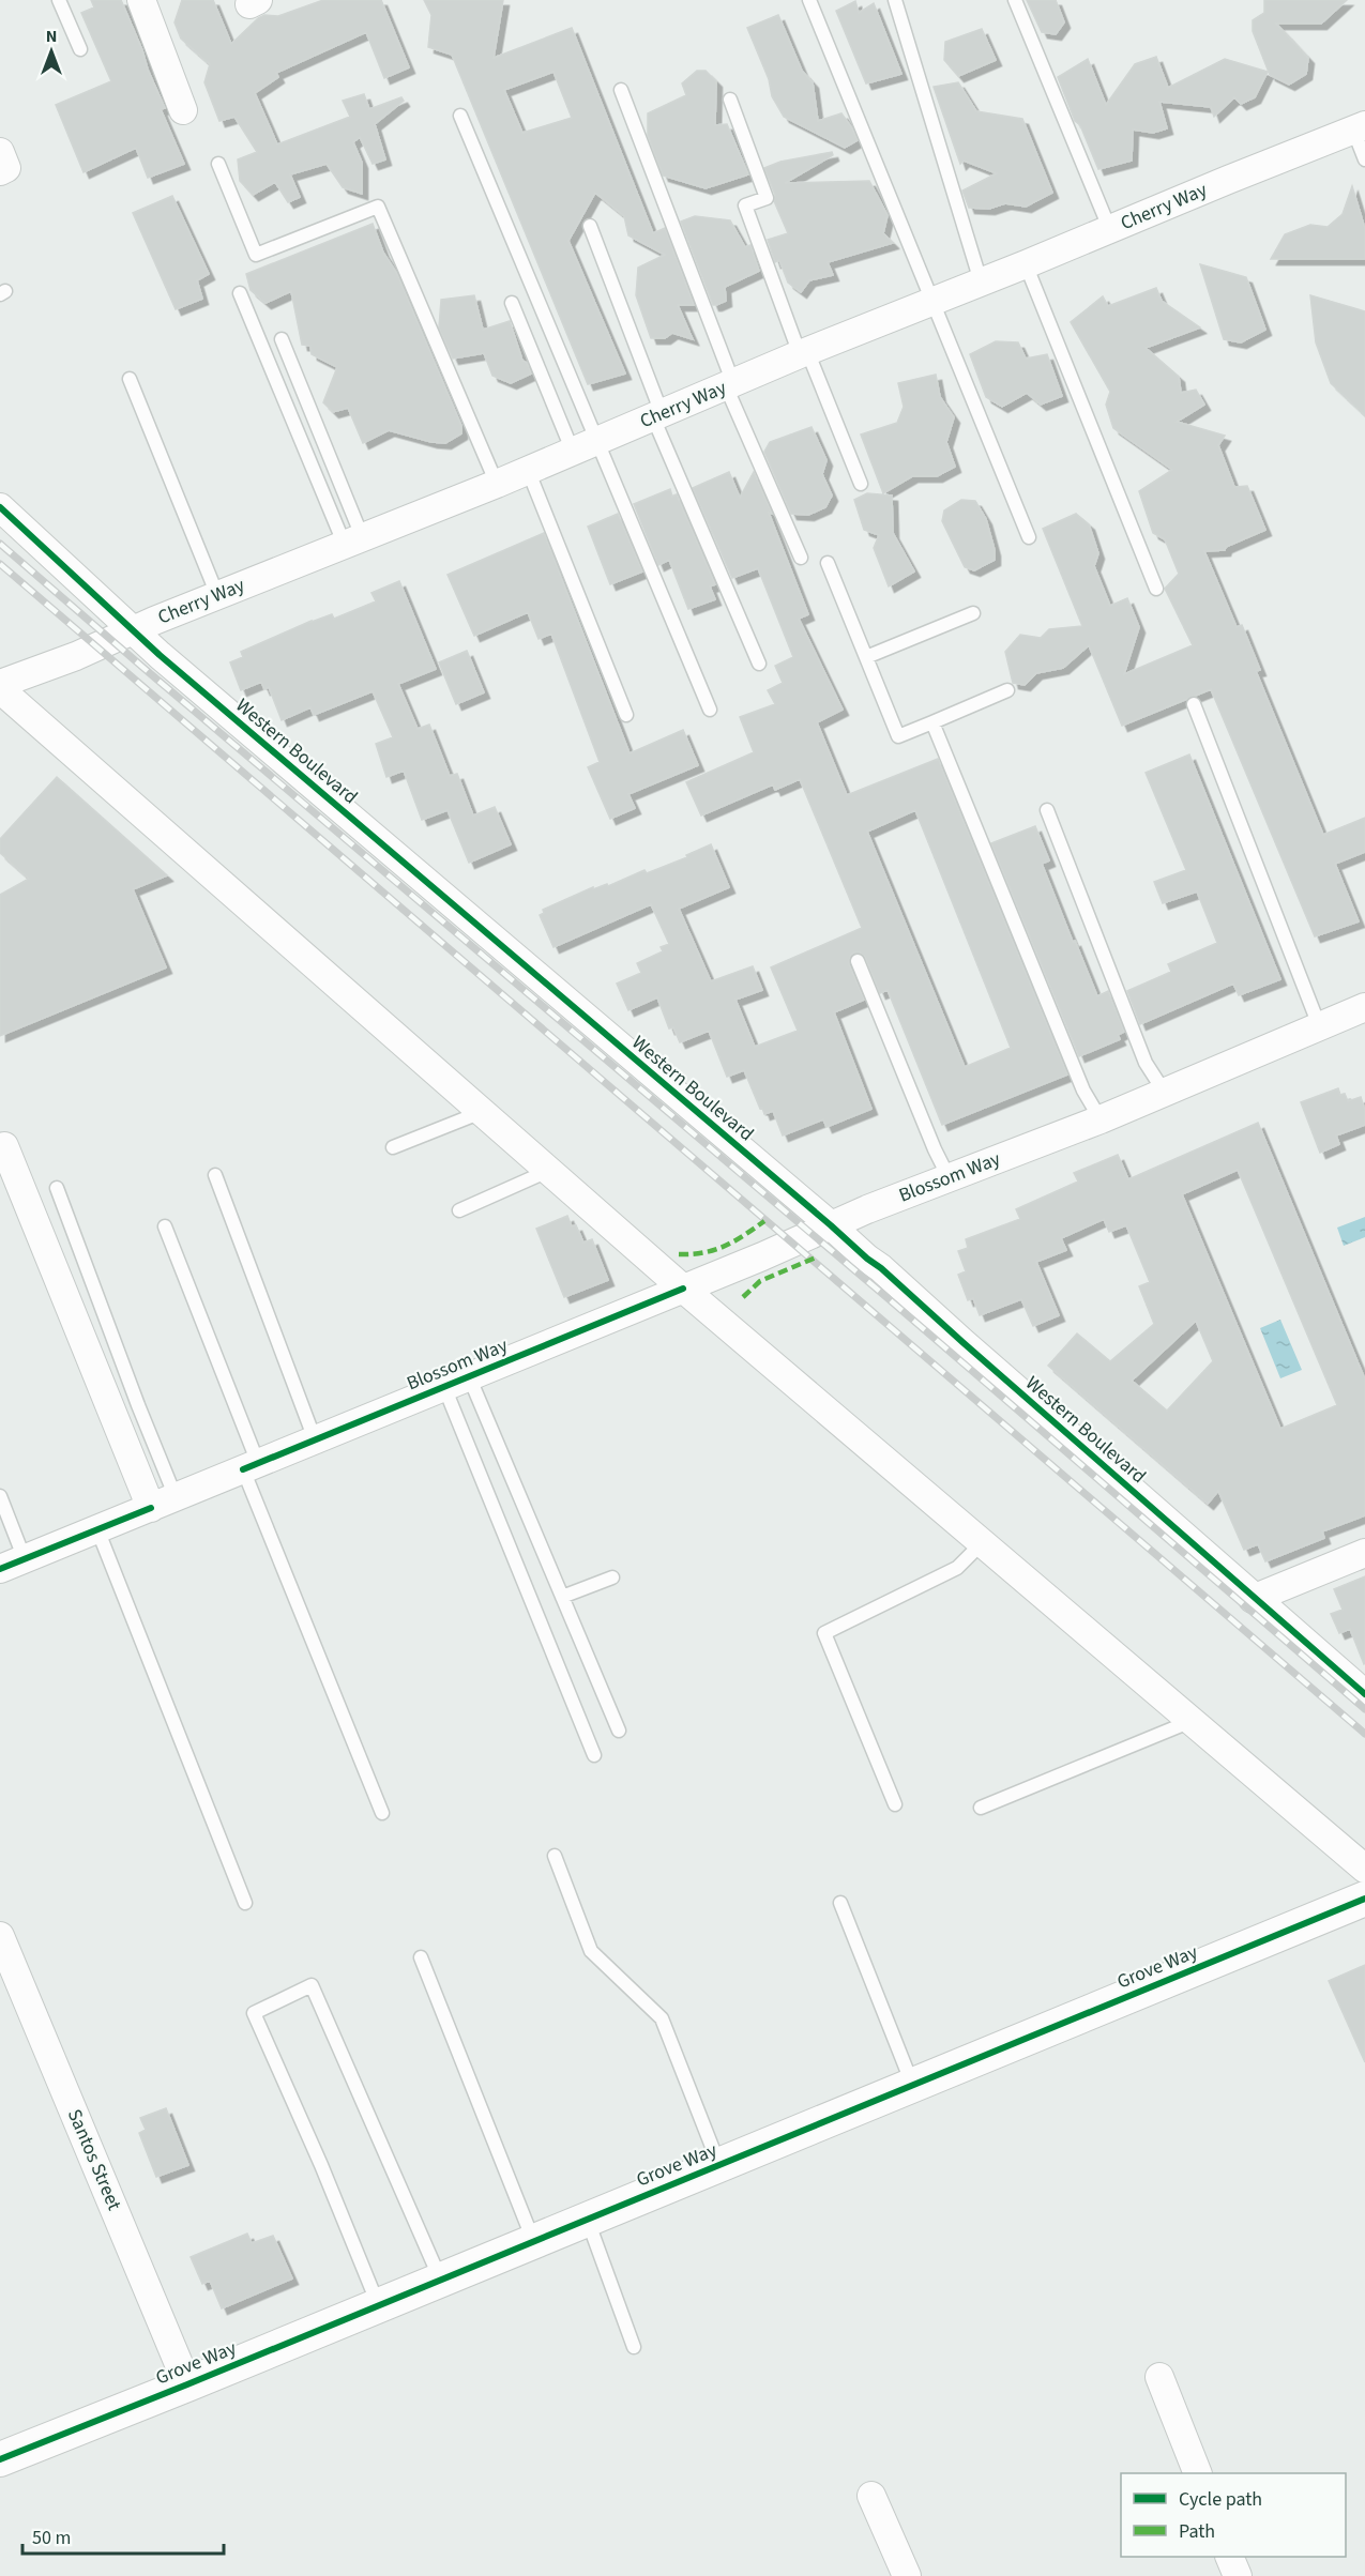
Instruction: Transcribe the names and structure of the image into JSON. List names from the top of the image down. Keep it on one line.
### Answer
{"streets":{"street":["Cherry Way","Western Boulevard","Blossom Way","Grove Way","Santos Street"]},"crossings":[["Cherry Way","Western Boulevard"],["Western Boulevard","Blossom Way"],["Grove Way","Santos Street"]],"legend":["Cycle path","Path"],"scale_bar":"50 m","north":"top"}
